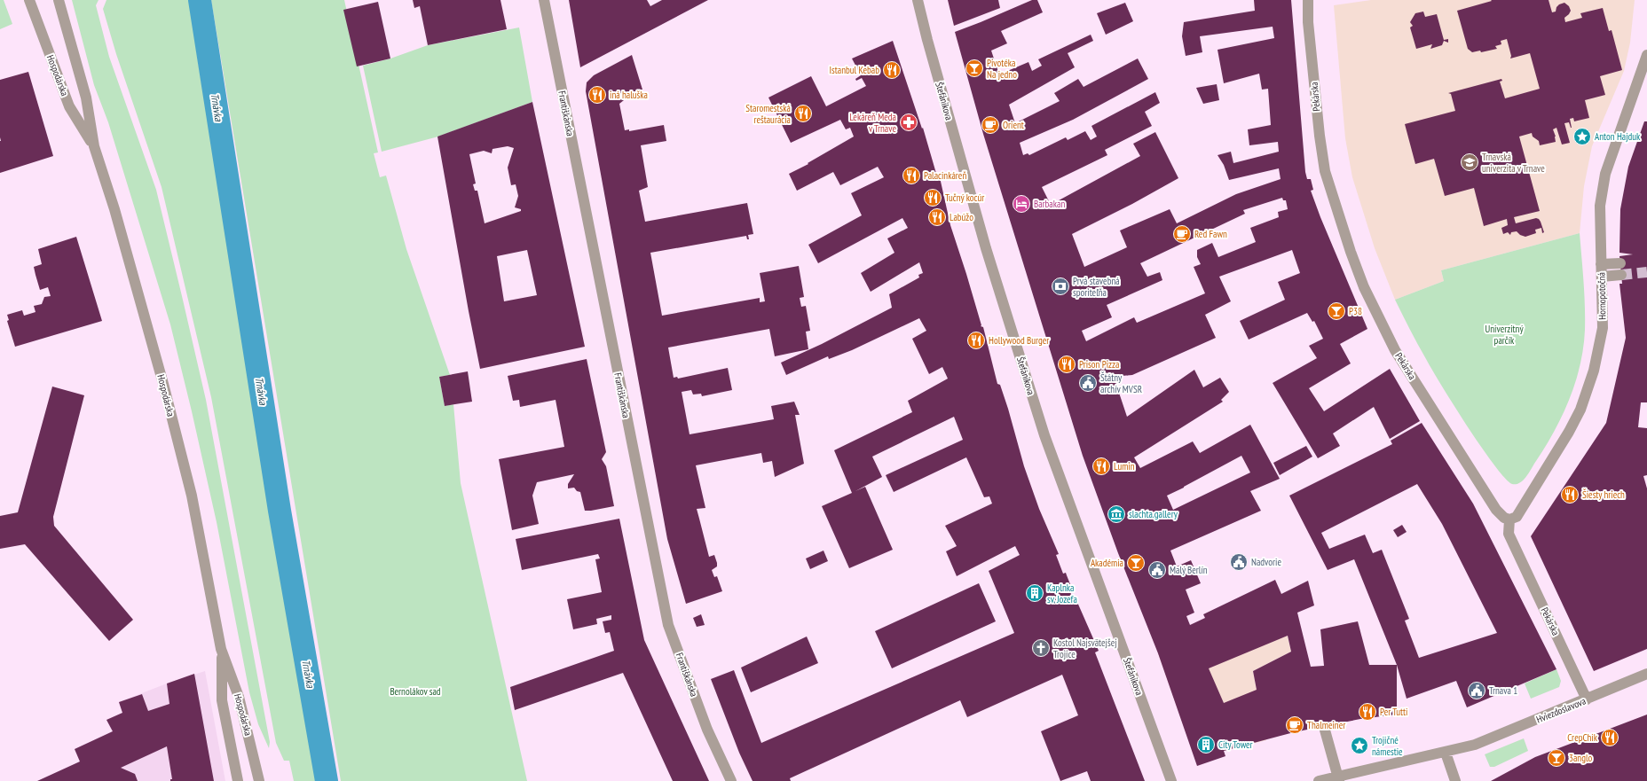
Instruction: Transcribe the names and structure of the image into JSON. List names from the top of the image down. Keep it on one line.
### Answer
{"streets":{"street":["Hospodárska","Pekárska","Štefánikova","Františkánska","Hornopotočná","Hviezdoslavova"]},"crossings":[["Pekárska","Hornopotočná"],["Pekárska","Hviezdoslavova"]],"water":["Trnávka"],"parks":["Univerzitný parčík","Bernolákov sad"],"places":{"bar":["Pivotéka Na jedno","P38","Akadémia","3anglo"],"restaurant":["Istanbul Kebab","iná haluška","Staromestská reštaurácia","Palacinkáreň","Tučný kocúr","Labúžo","Hollywood Burger","Prison Pizza","Lumin","Šiesty hriech","Per Tutti","CrepChik"],"pharmacy":["Lekáreň Meda v Trnave"],"cafe":["Orient","Red Fawn","Thalmeiner"],"place":["Anton Hajduk","Trojičné námestie"],"school or university":["Trnavská univerzita v Trnave"],"hotel":["Barbakan"],"bank":["Prvá stavebná sporiteľňa"],"public building":["Štátny archív MVSR","Nadvorie","Malý Berlín","Trnava 1"],"museum":["slachta.gallery"],"building":["Kaplnka sv. Jozefa","City Tower"],"church":["Kostol Najsvätejšej Trojice"]}}
